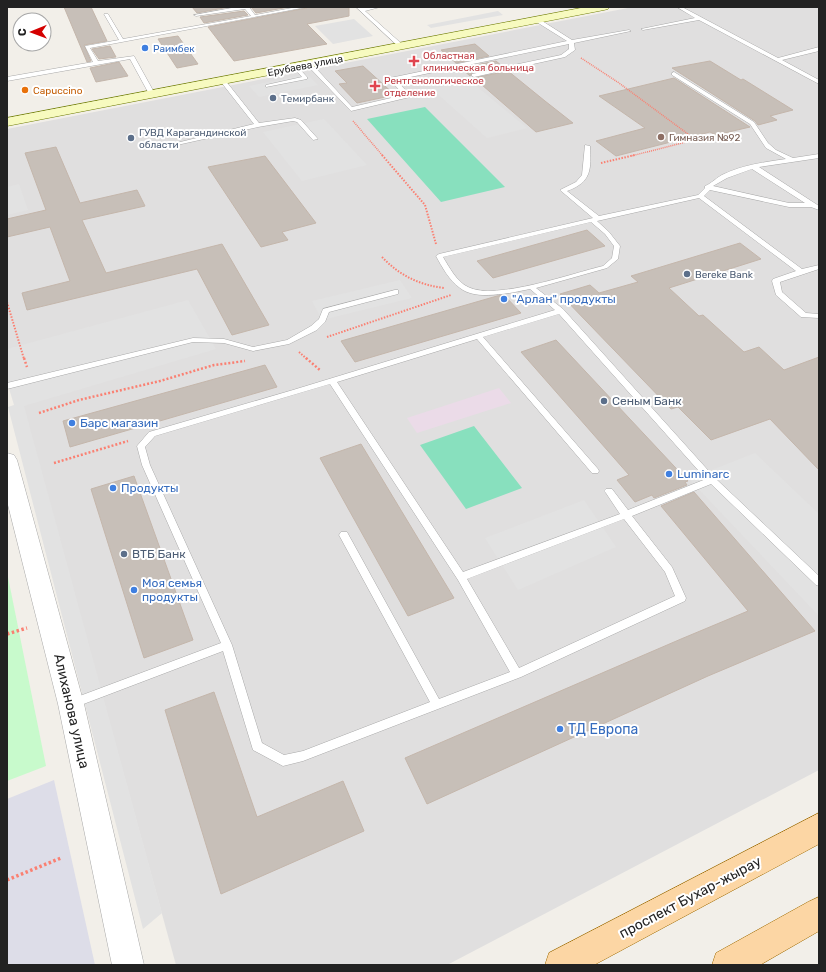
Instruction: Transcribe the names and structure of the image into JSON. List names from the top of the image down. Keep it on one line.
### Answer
{"streets":{"main road":["Ерубаева улица","проспект Бухар-жырау"],"street":["Алиханова улица"]},"places":{"other":["Раимбек","Capuccino","Темирбанк","Гимназия №92","ГУВД Карагандинской области","Bereke Bank","\"Арлан\" продукты","Сеным Банк","Барс магазин","Luminarc","Продукты","ВТБ Банк","Моя семья продукты","ТД Европа"],"health":["Областная клиническая больница","Рентгенологическое отделение"]},"north":"left"}
